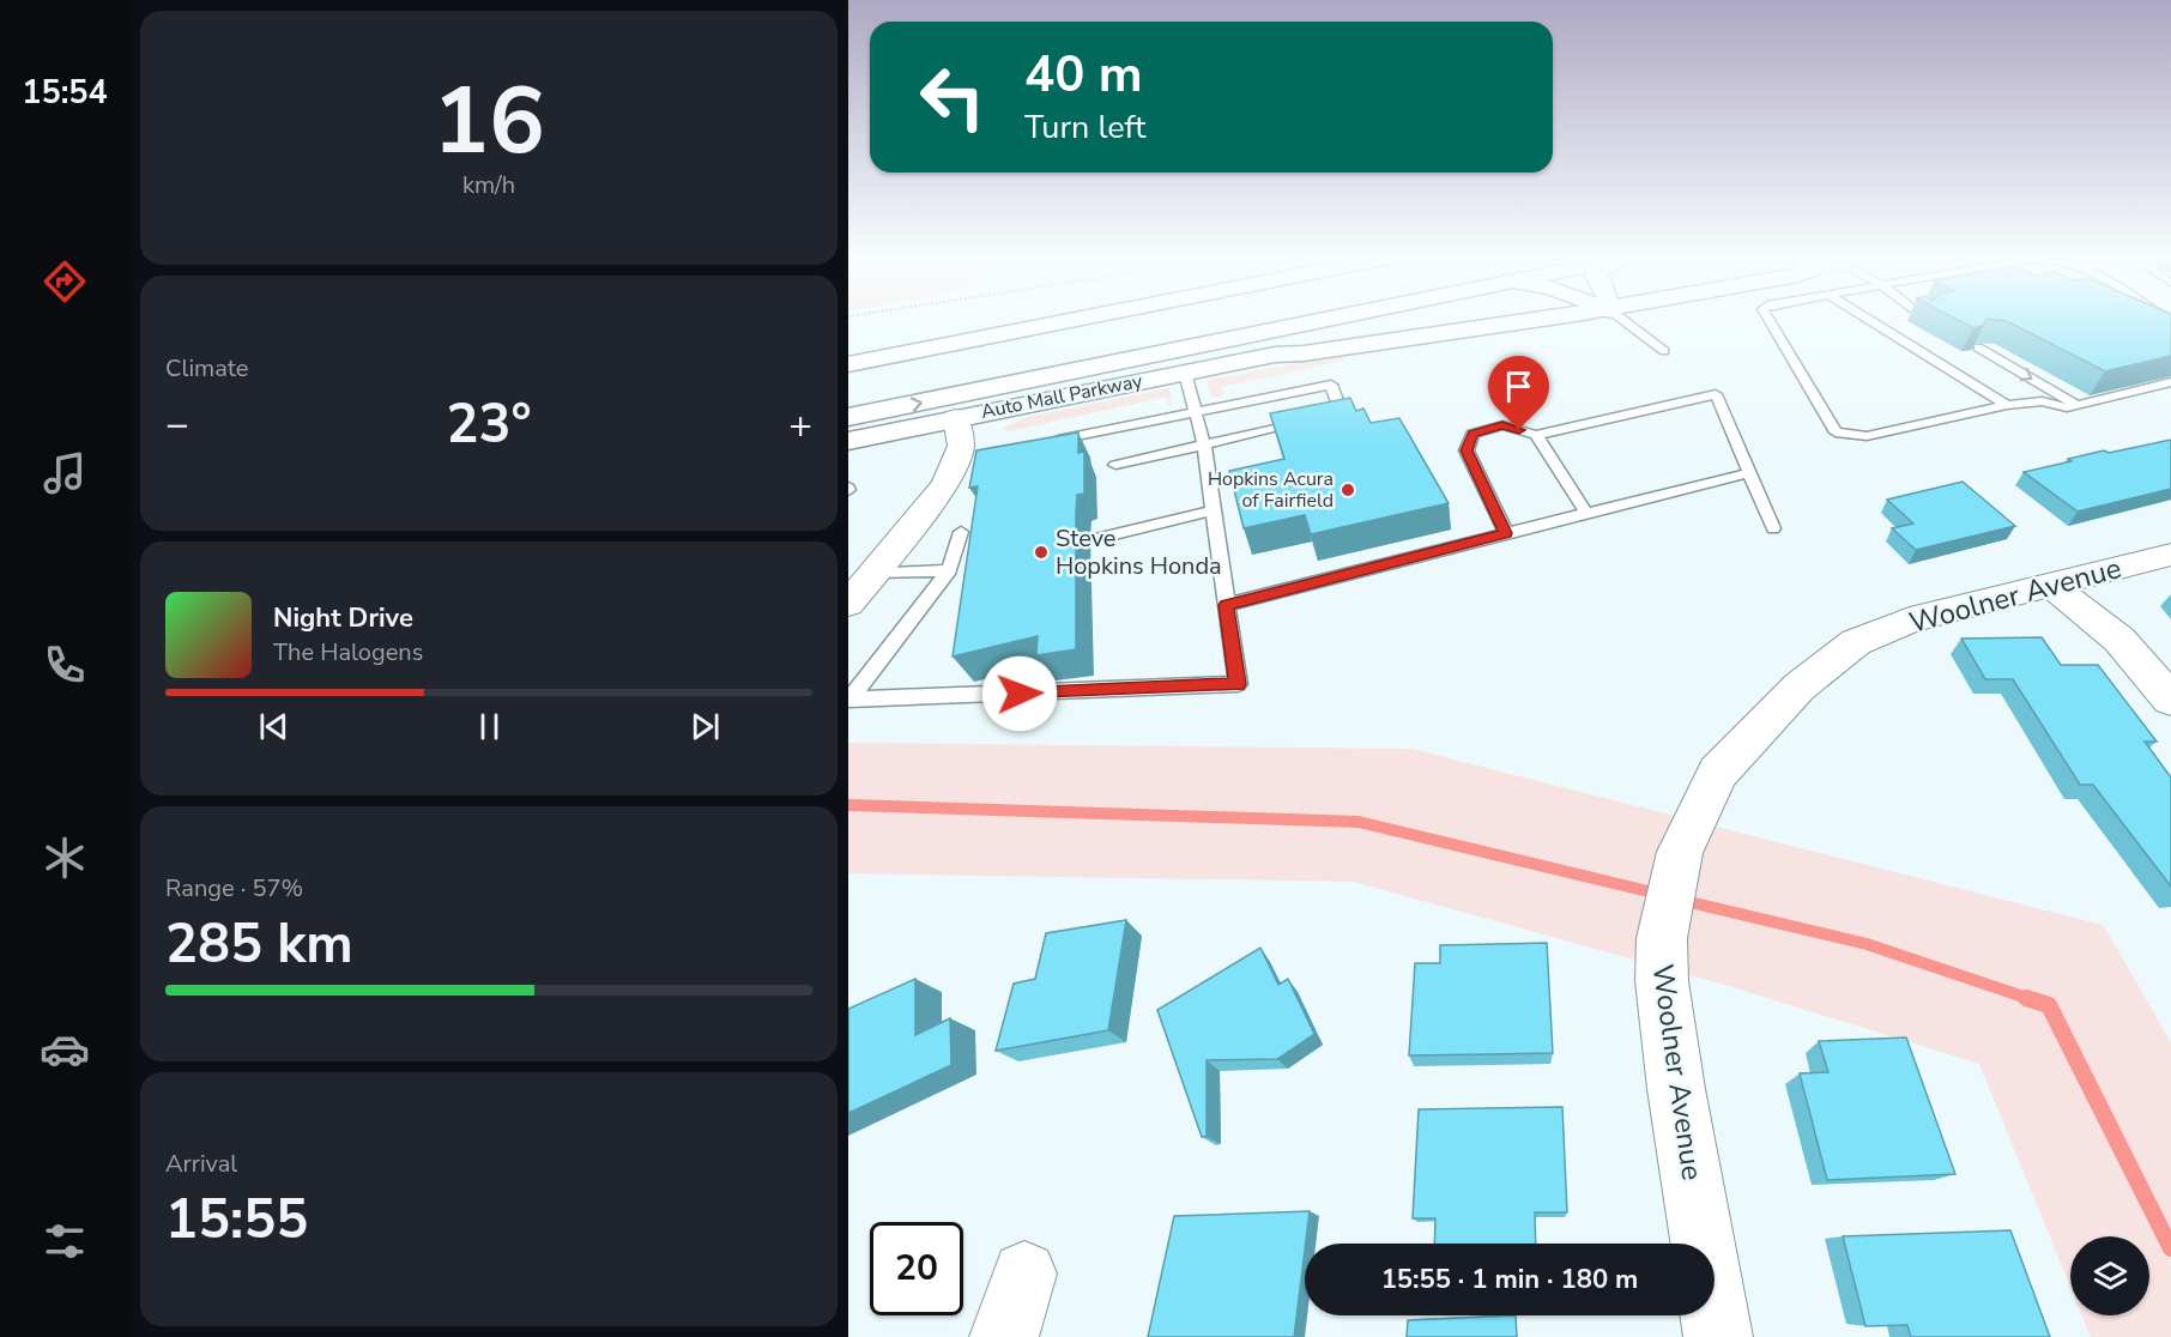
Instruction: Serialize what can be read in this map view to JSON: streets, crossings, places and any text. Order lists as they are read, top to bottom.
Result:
{
  "streets": {
    "main road": ["Auto Mall Parkway"],
    "street": ["Woolner Avenue"]
  },
  "places": ["Hopkins Acura of Fairfield", "Steve Hopkins Honda"],
  "page": {
    "tabs": "15:54",
    "tile": [
      ["16", "km/h"],
      "Climate",
      ["Range · 57%", "285 km"],
      ["Arrival", "15:55"]
    ],
    "turn": ["40 m", "Turn left"],
    "heat": ["−", "23°", "+"],
    "song": ["Night Drive", "The Halogens"],
    "limit": "20",
    "trip": "15:55 · 1 min · 180 m"
  }
}
